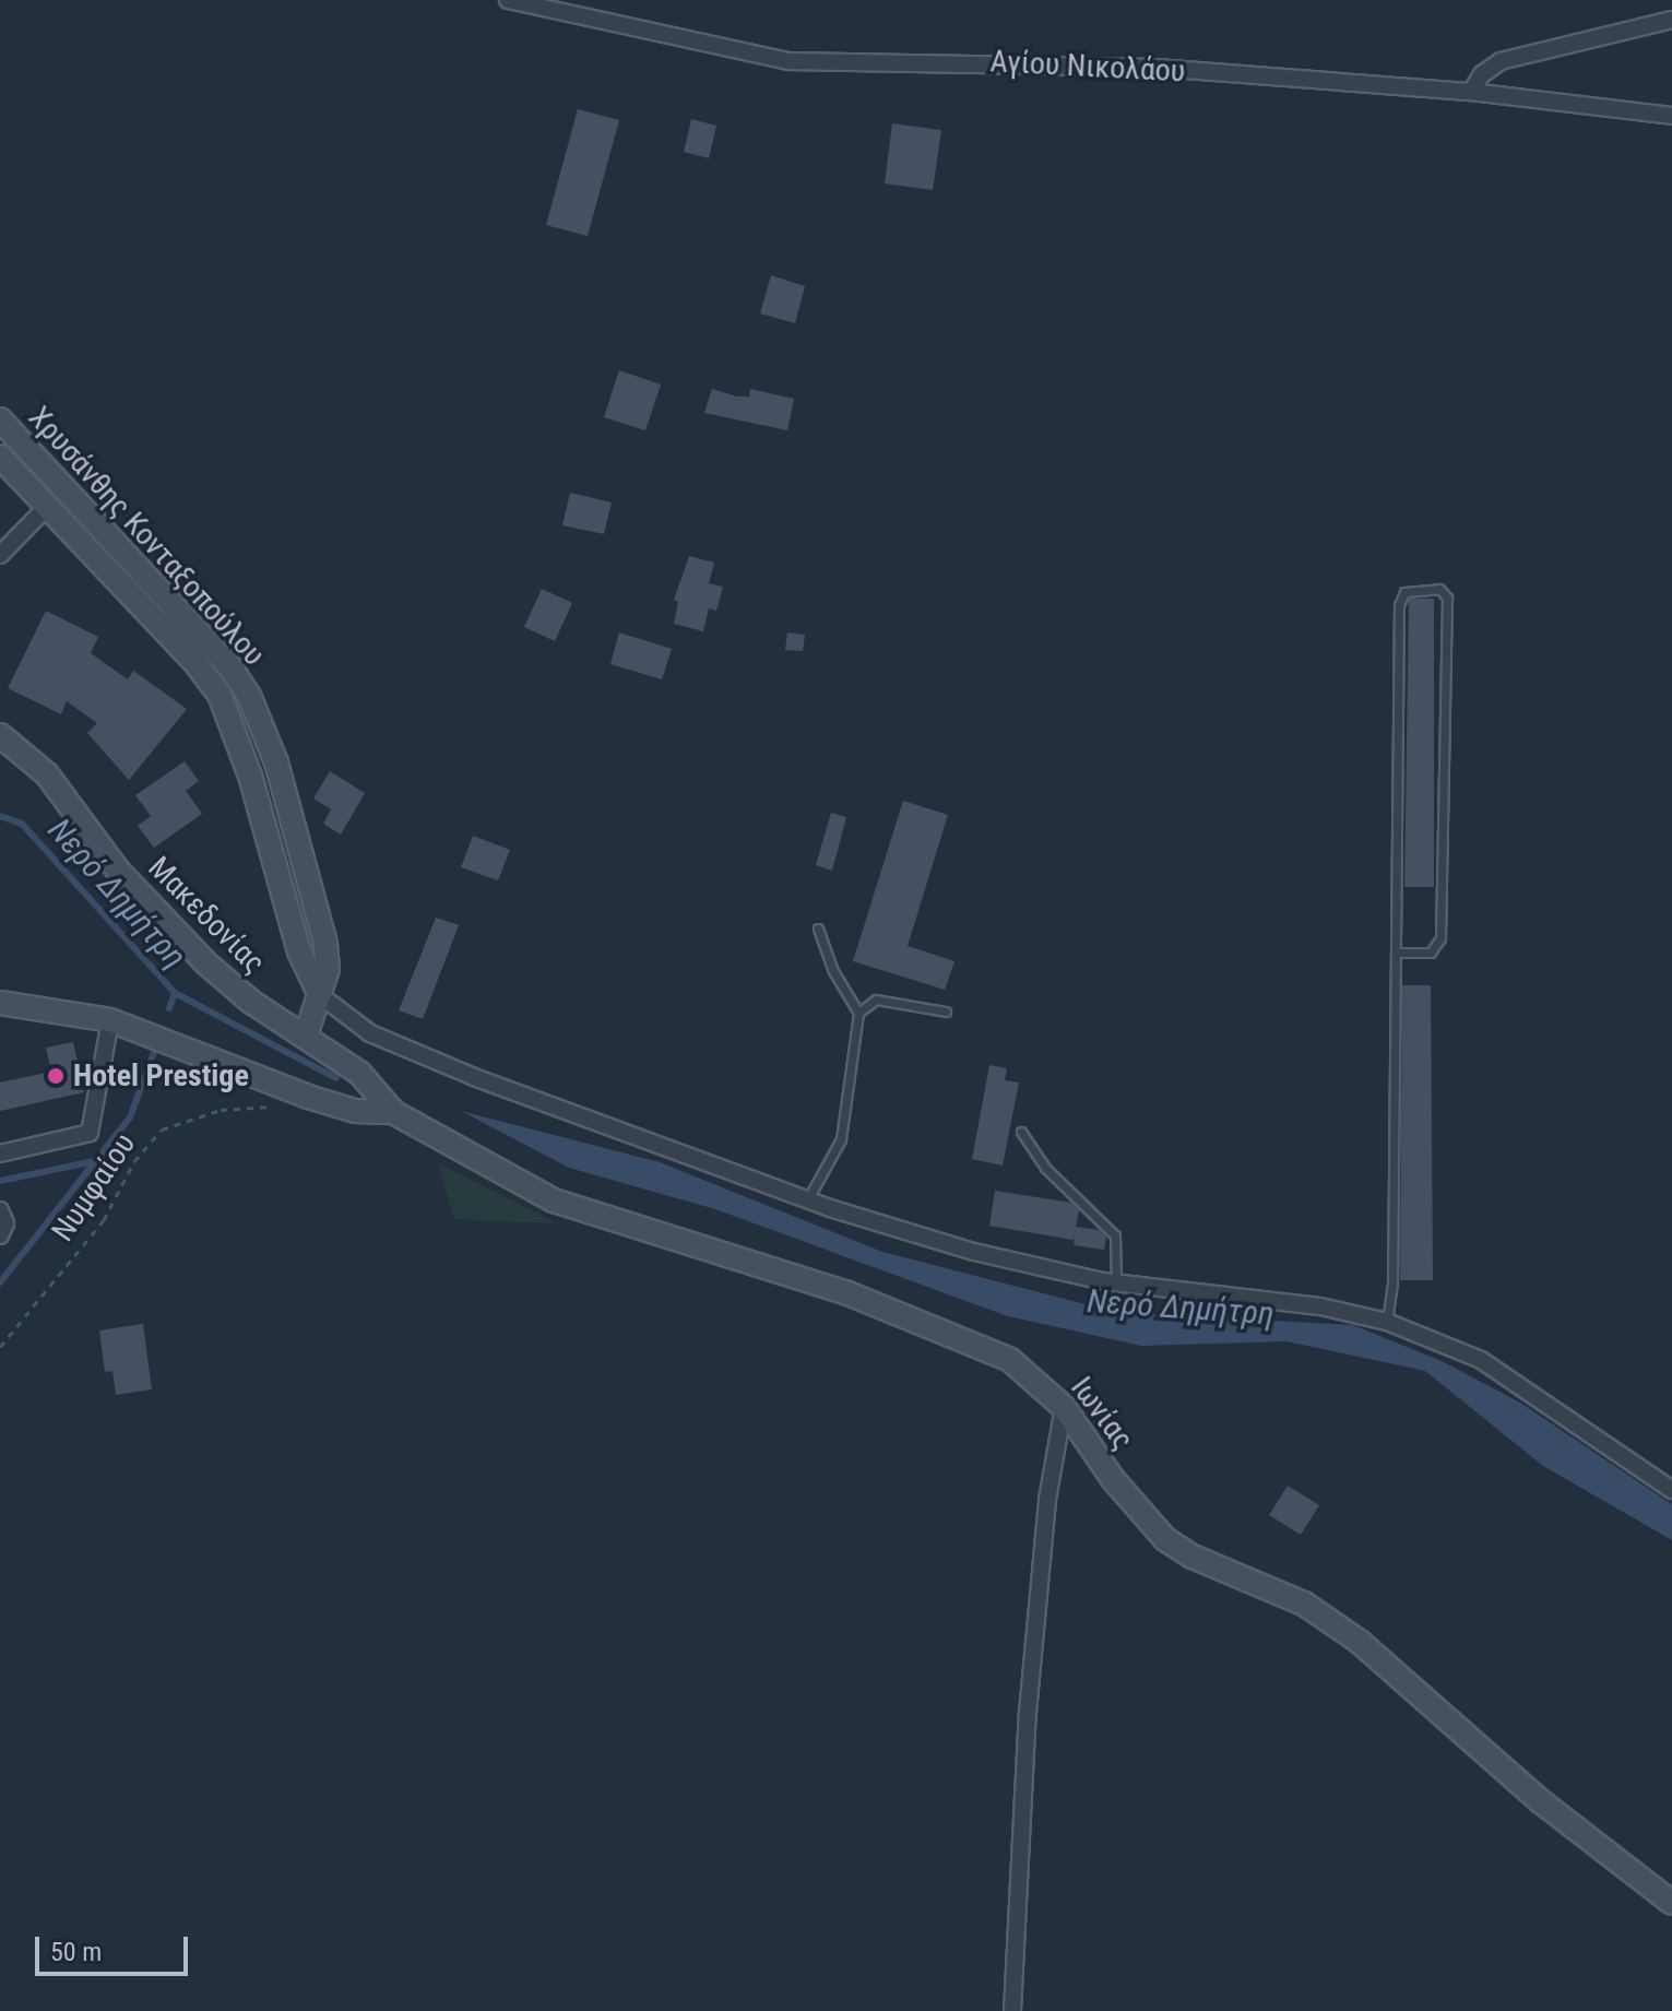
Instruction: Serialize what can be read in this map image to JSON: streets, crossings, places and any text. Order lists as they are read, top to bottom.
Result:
{
  "streets": {
    "street": [
      "Αγίου Νικολάου",
      "Χρυσάνθης Κονταξοπούλου",
      "Μακεδονίας",
      "Ιωνίας"
    ],
    "path": ["Νυμφαίου"]
  },
  "crossings": [
    ["Χρυσάνθης Κονταξοπούλου", "Μακεδονίας"],
    ["Μακεδονίας", "Ιωνίας"]
  ],
  "water": ["Νερό Δημήτρη"],
  "places": ["Hotel Prestige"],
  "scale_bar": "50 m"
}
